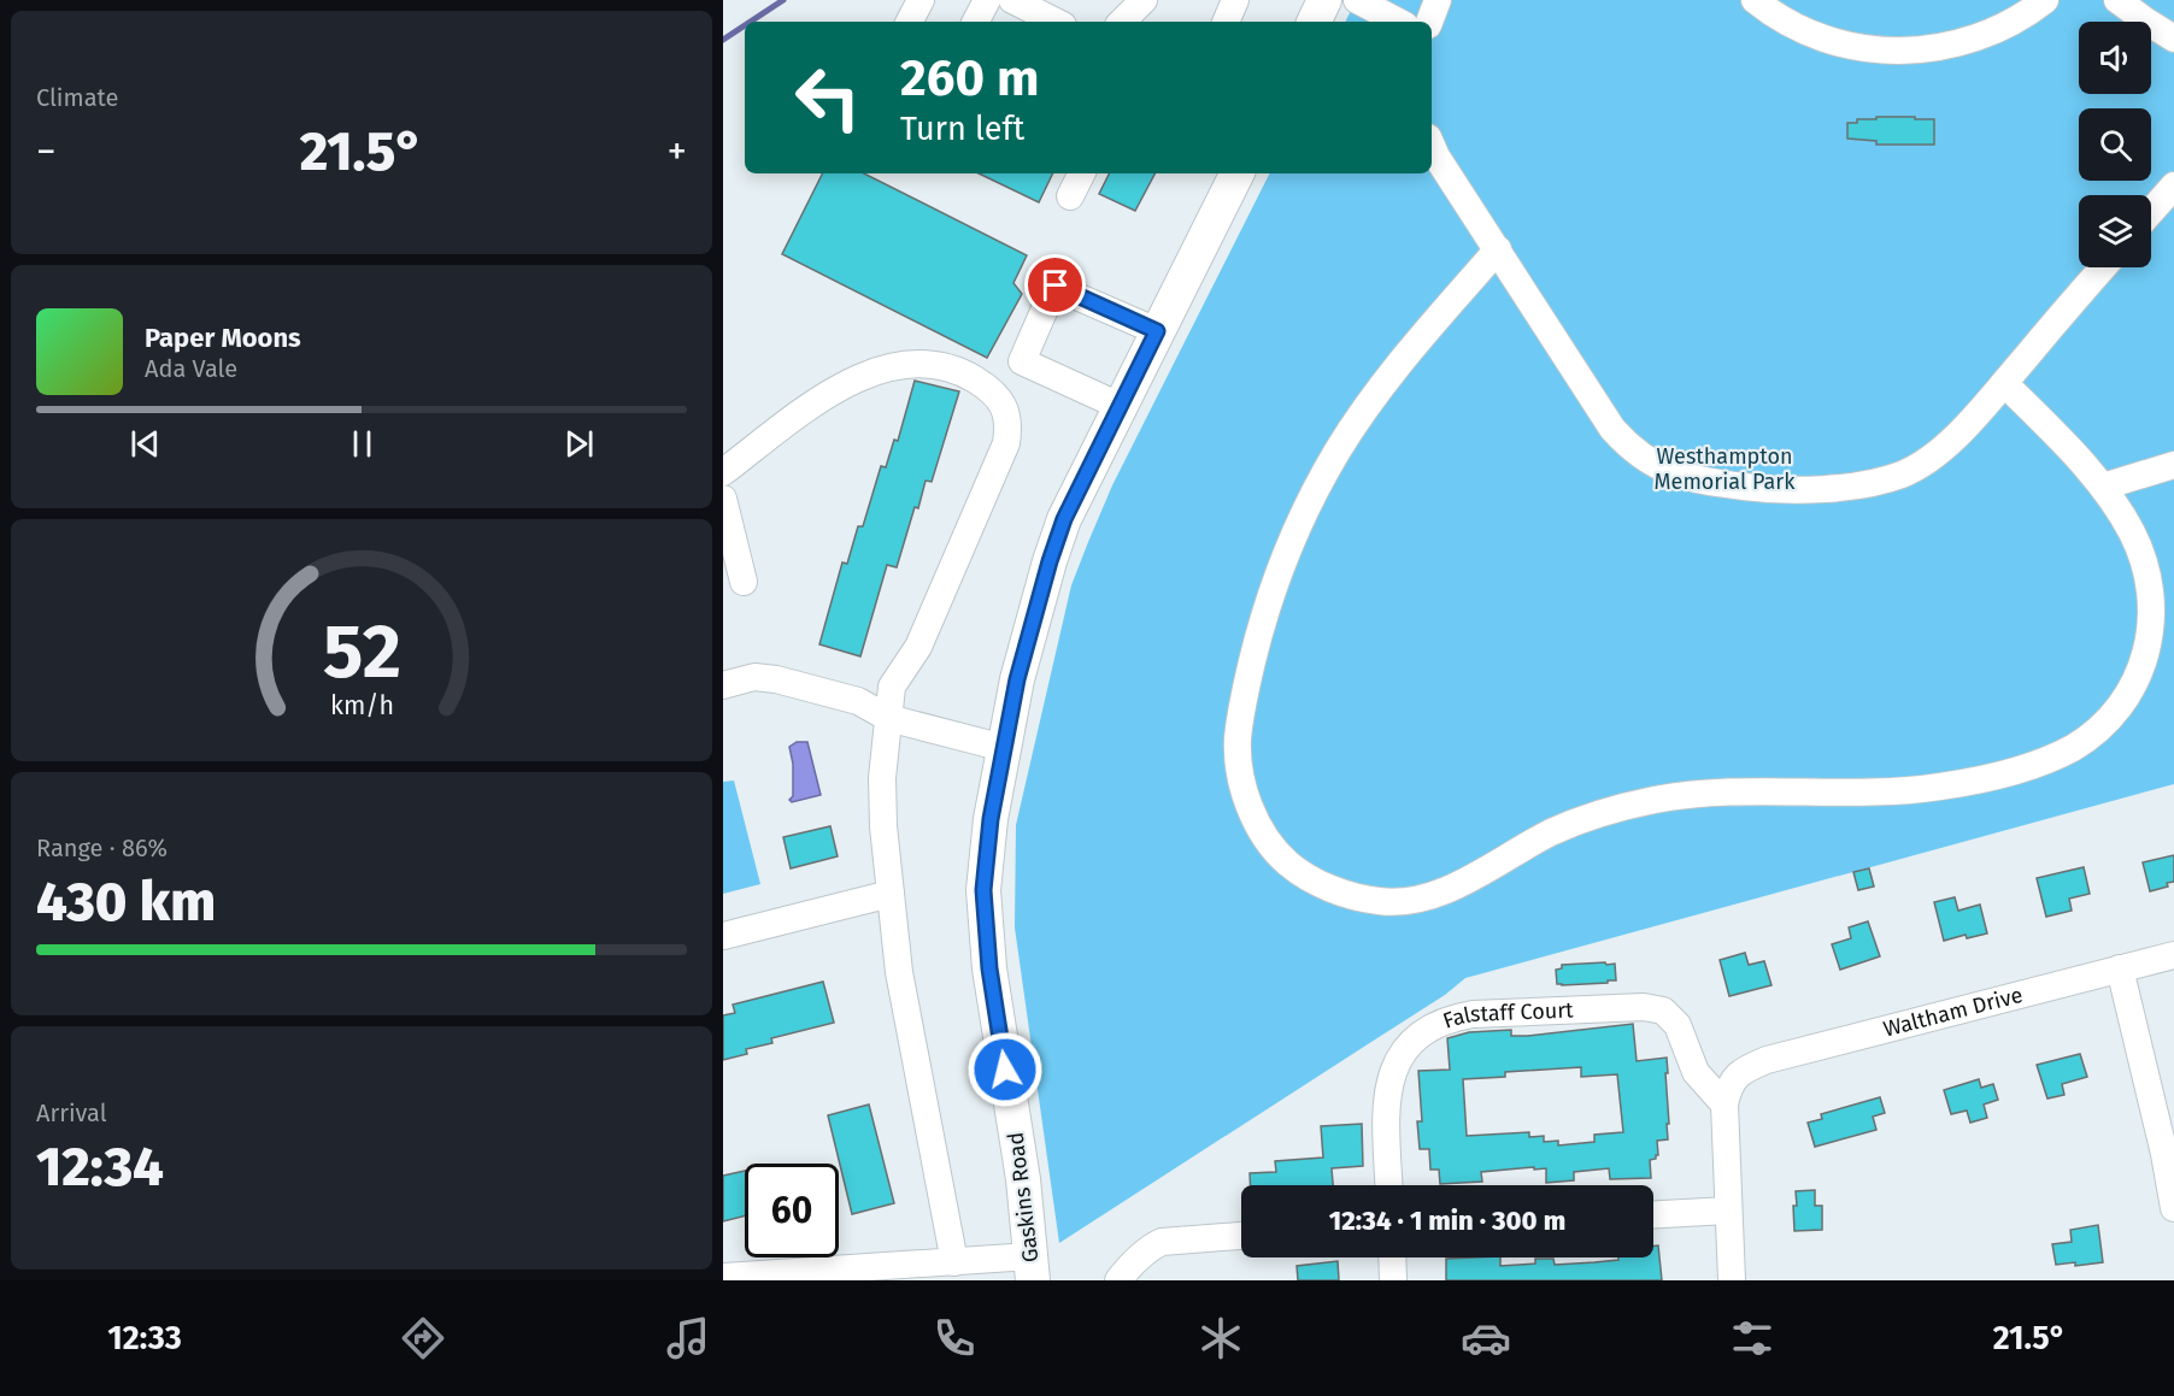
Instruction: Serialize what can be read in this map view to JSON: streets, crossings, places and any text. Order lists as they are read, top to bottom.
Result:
{
  "streets": {
    "main road": ["Gaskins Road"],
    "street": ["Waltham Drive", "Falstaff Court"]
  },
  "crossings": [
    ["Waltham Drive", "Falstaff Court"]
  ],
  "parks": ["Westhampton Memorial Park"],
  "page": {
    "tile": [
      "Climate",
      ["Range · 86%", "430 km"],
      ["Arrival", "12:34"]
    ],
    "turn": ["260 m", "Turn left"],
    "heat": ["−", "21.5°", "+"],
    "song": ["Paper Moons", "Ada Vale"],
    "limit": "60",
    "trip": "12:34 · 1 min · 300 m",
    "tabs": ["12:33", "21.5°"],
    "gauge": ["52", "km/h"]
  }
}
